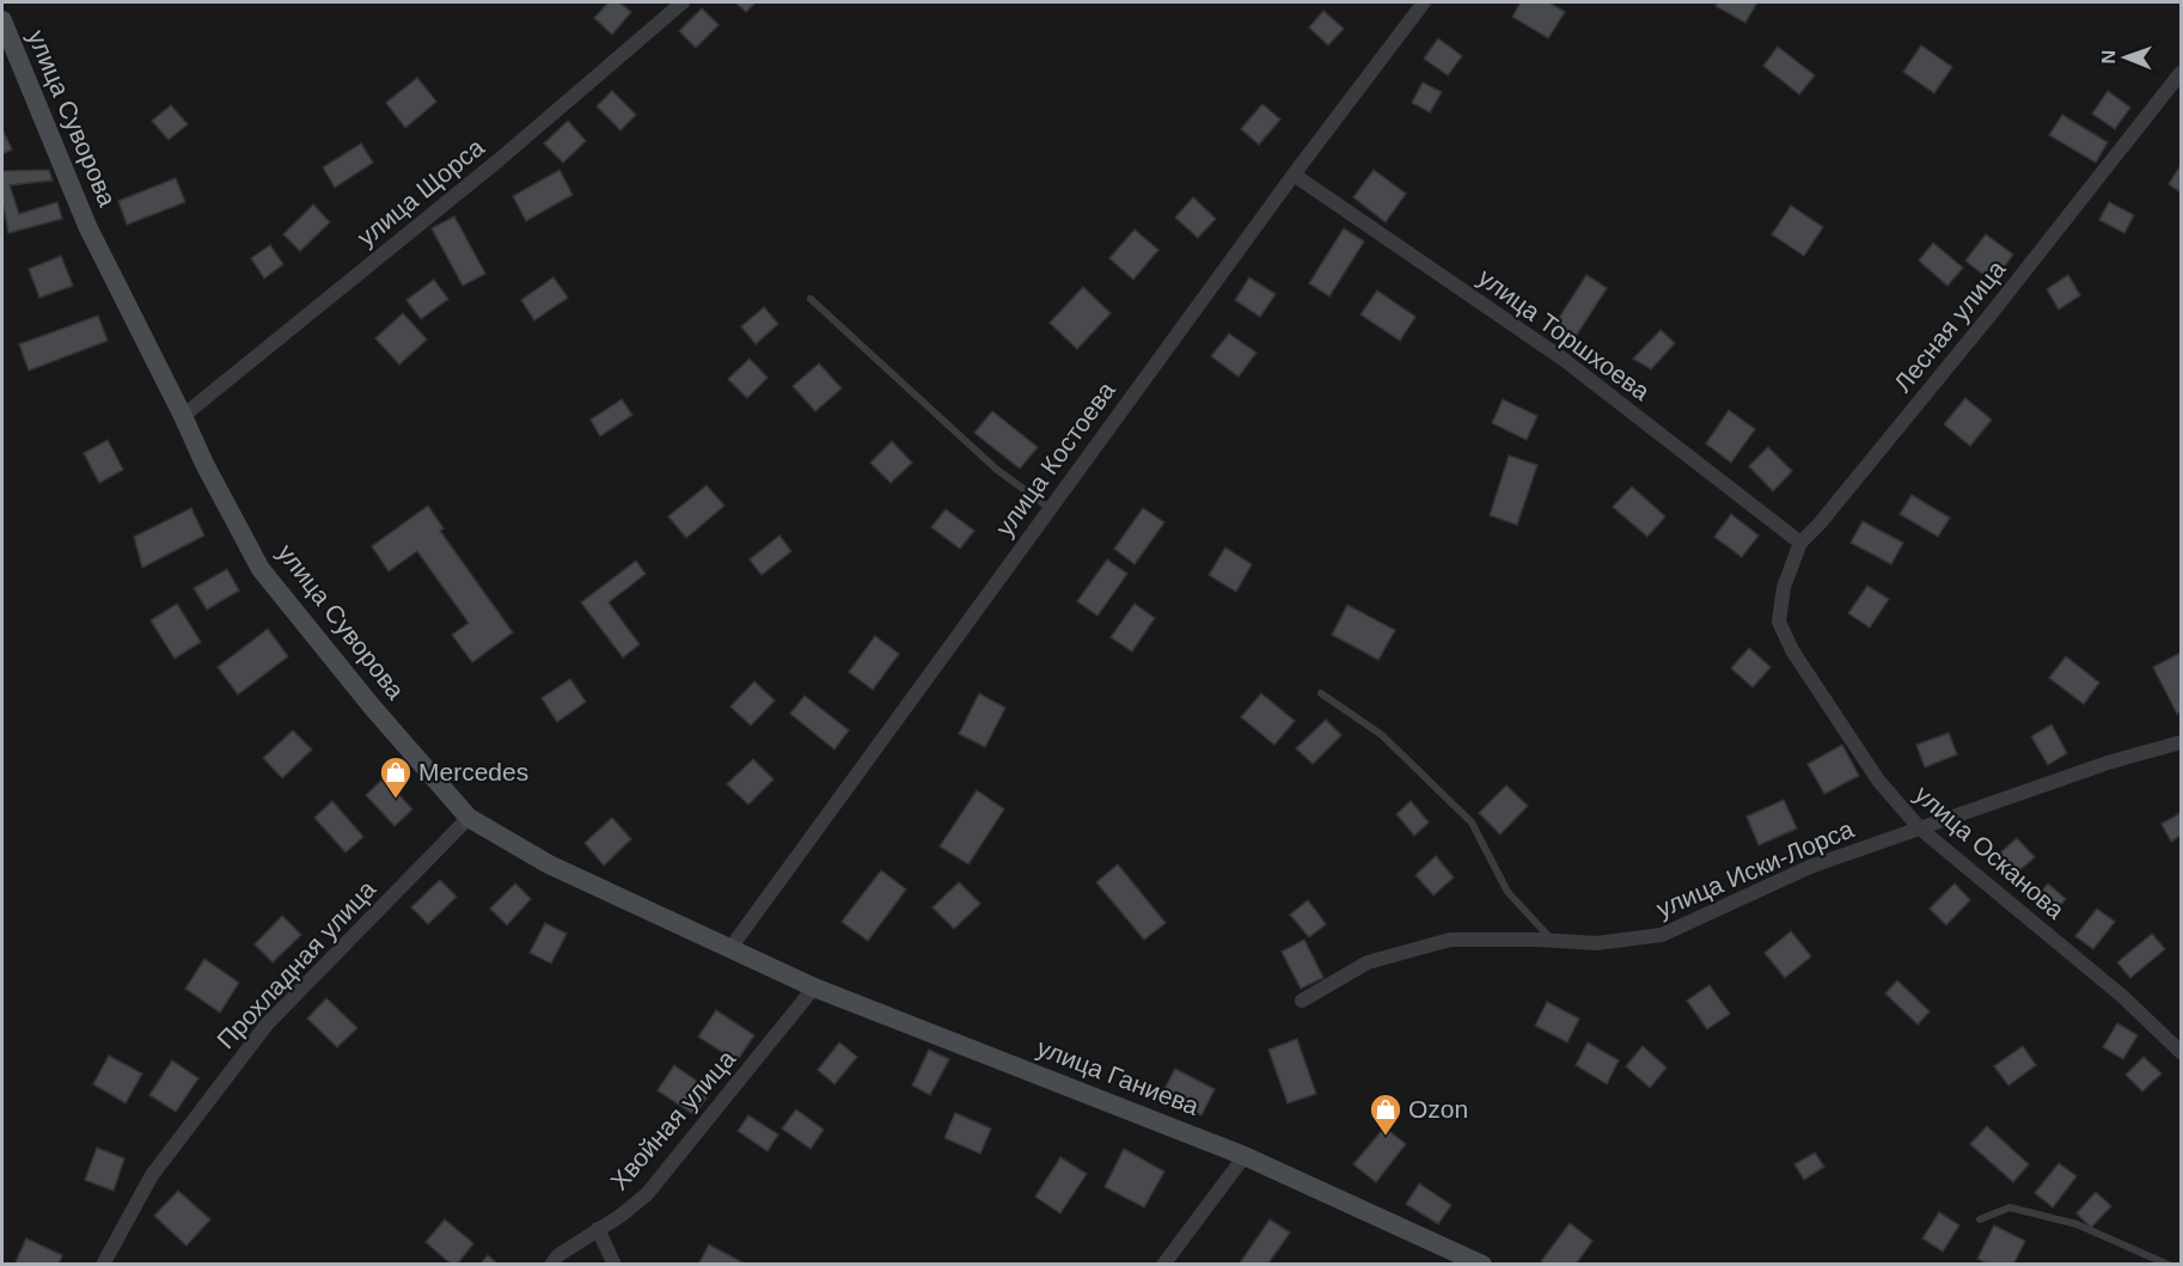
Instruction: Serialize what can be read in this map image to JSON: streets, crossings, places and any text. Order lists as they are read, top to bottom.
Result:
{
  "streets": {
    "main road": ["улица Суворова", "улица Ганиева"],
    "street": [
      "улица Щорса",
      "Лесная улица",
      "улица Торшхоева",
      "улица Костоева",
      "улица Осканова",
      "улица Иски-Лорса",
      "Прохладная улица",
      "Хвойная улица"
    ]
  },
  "crossings": [
    ["улица Суворова", "улица Щорса"],
    ["улица Суворова", "улица Костоева"],
    ["улица Суворова", "Прохладная улица"],
    ["улица Суворова", "улица Ганиева"],
    ["Лесная улица", "улица Торшхоева"],
    ["Лесная улица", "улица Осканова"],
    ["улица Торшхоева", "улица Костоева"],
    ["улица Костоева", "улица Ганиева"],
    ["улица Осканова", "улица Иски-Лорса"],
    ["улица Ганиева", "Хвойная улица"]
  ],
  "places": {
    "shop": ["Mercedes", "Ozon"]
  },
  "north": "left"
}
